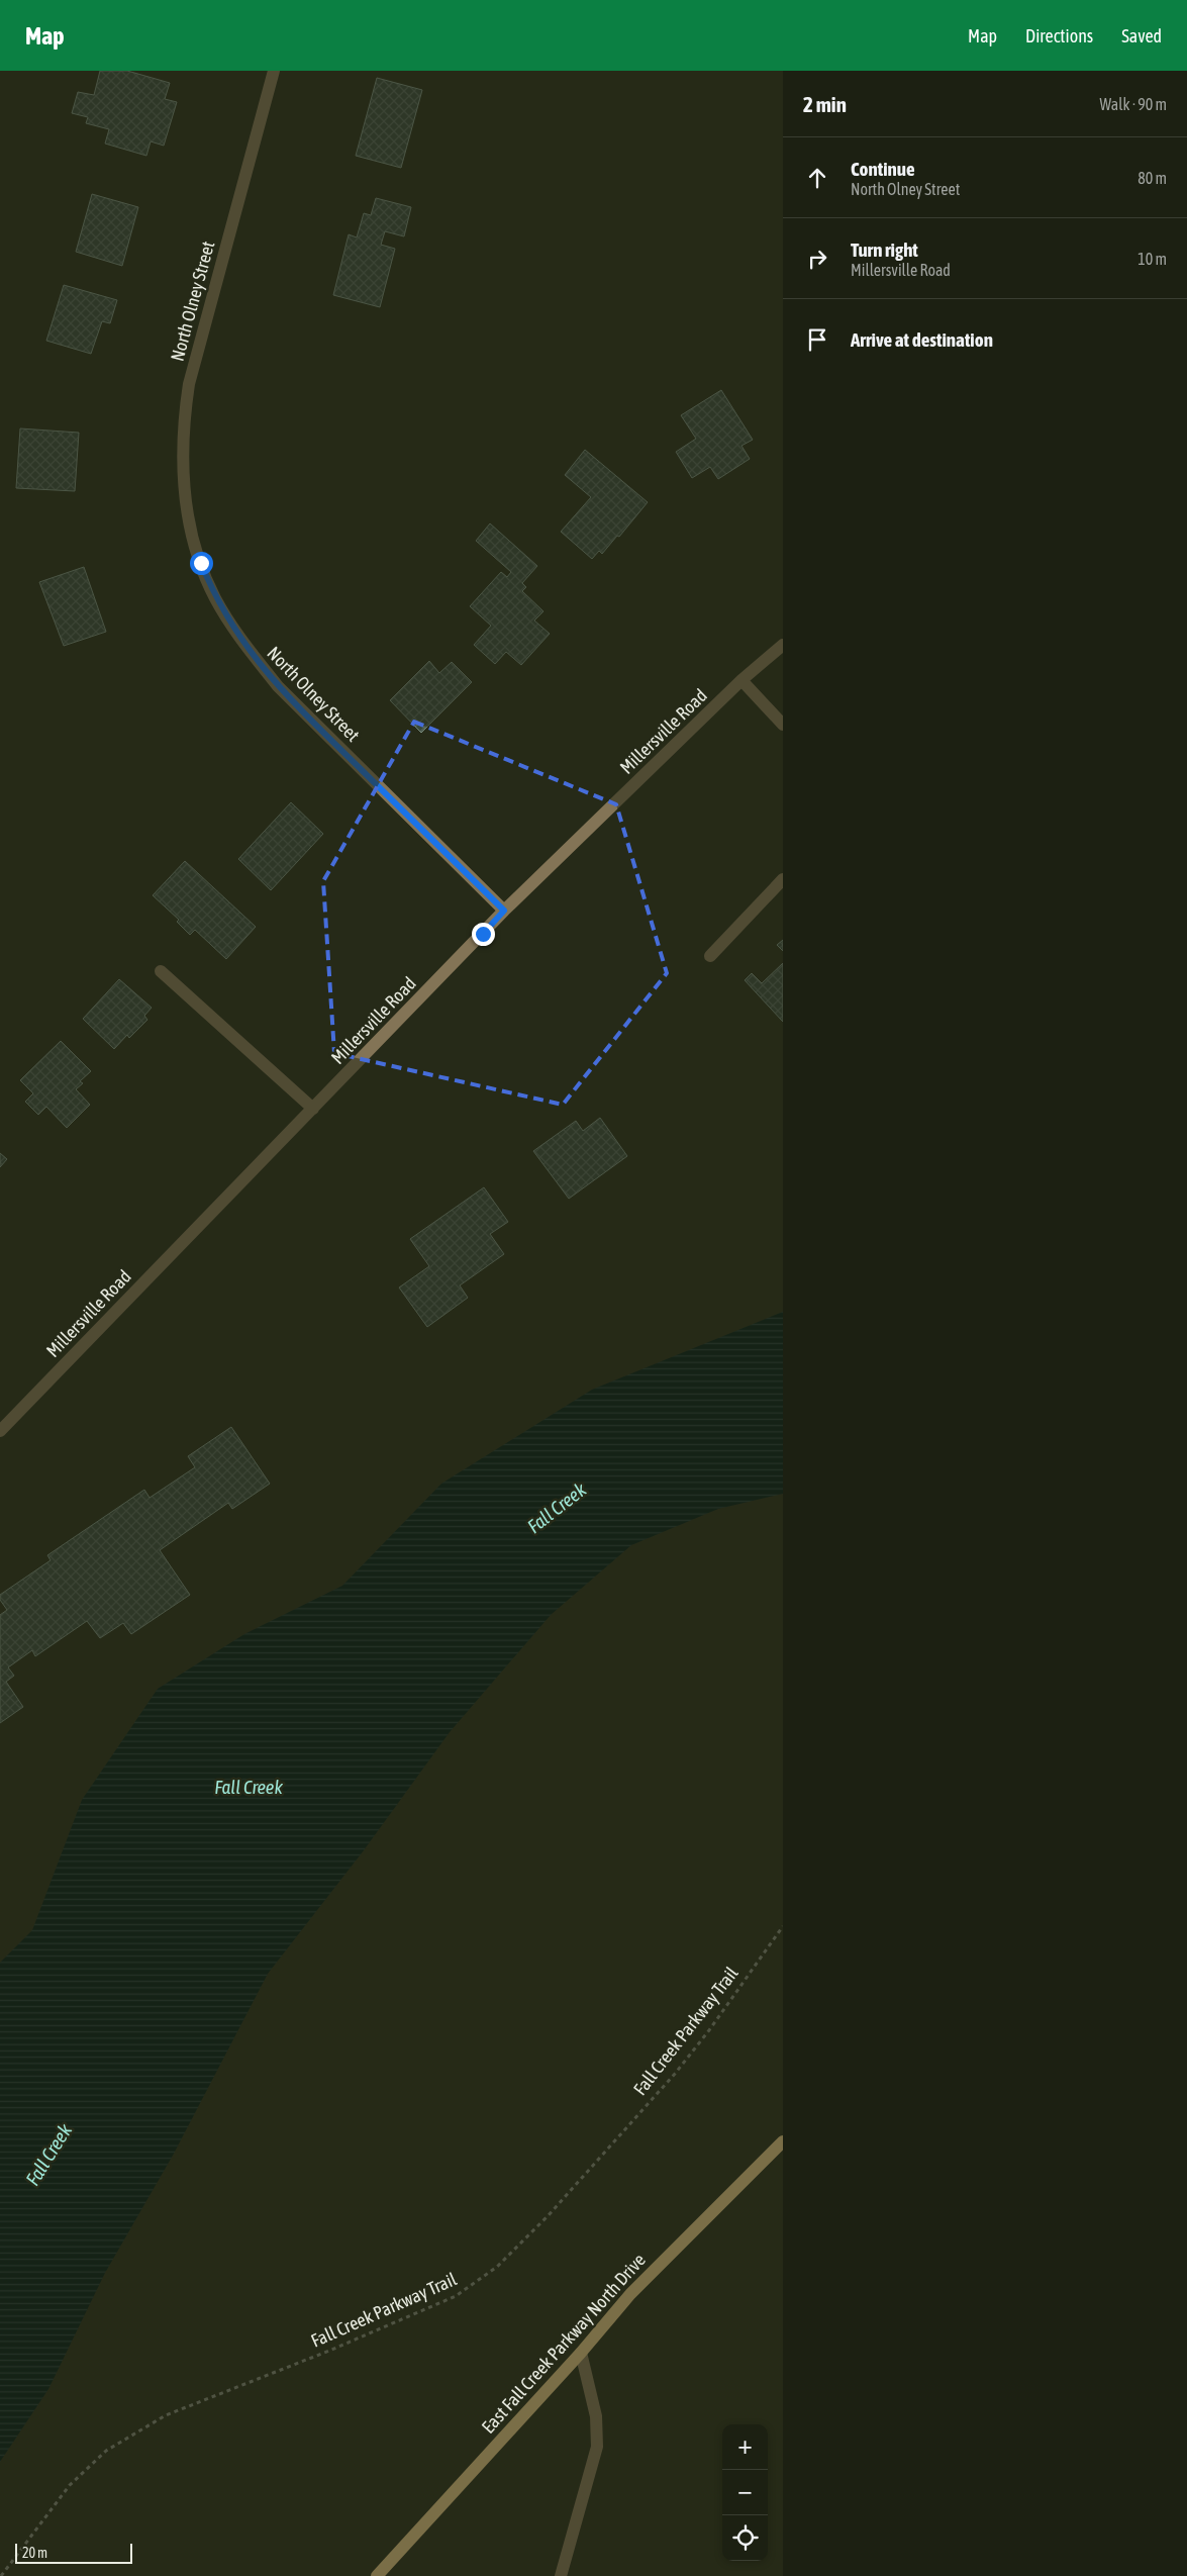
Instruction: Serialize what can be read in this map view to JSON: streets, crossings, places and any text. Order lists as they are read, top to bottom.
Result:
{
  "streets": {
    "main road": ["East Fall Creek Parkway North Drive"],
    "street": ["North Olney Street", "Millersville Road"],
    "path": ["Fall Creek Parkway Trail"]
  },
  "crossings": [
    ["North Olney Street", "Millersville Road"]
  ],
  "water": ["Fall Creek"],
  "scale_bar": "20 m",
  "page": {
    "header": "Map",
    "nav": ["Map", "Directions", "Saved"],
    "heading": ["2 min", "Walk · 90 m"],
    "list": [
      ["Continue", "North Olney Street", "80 m"],
      ["Turn right", "Millersville Road", "10 m"],
      "Arrive at destination"
    ],
    "map_buttons": ["+", "−"],
    "scale": "20 m"
  }
}
